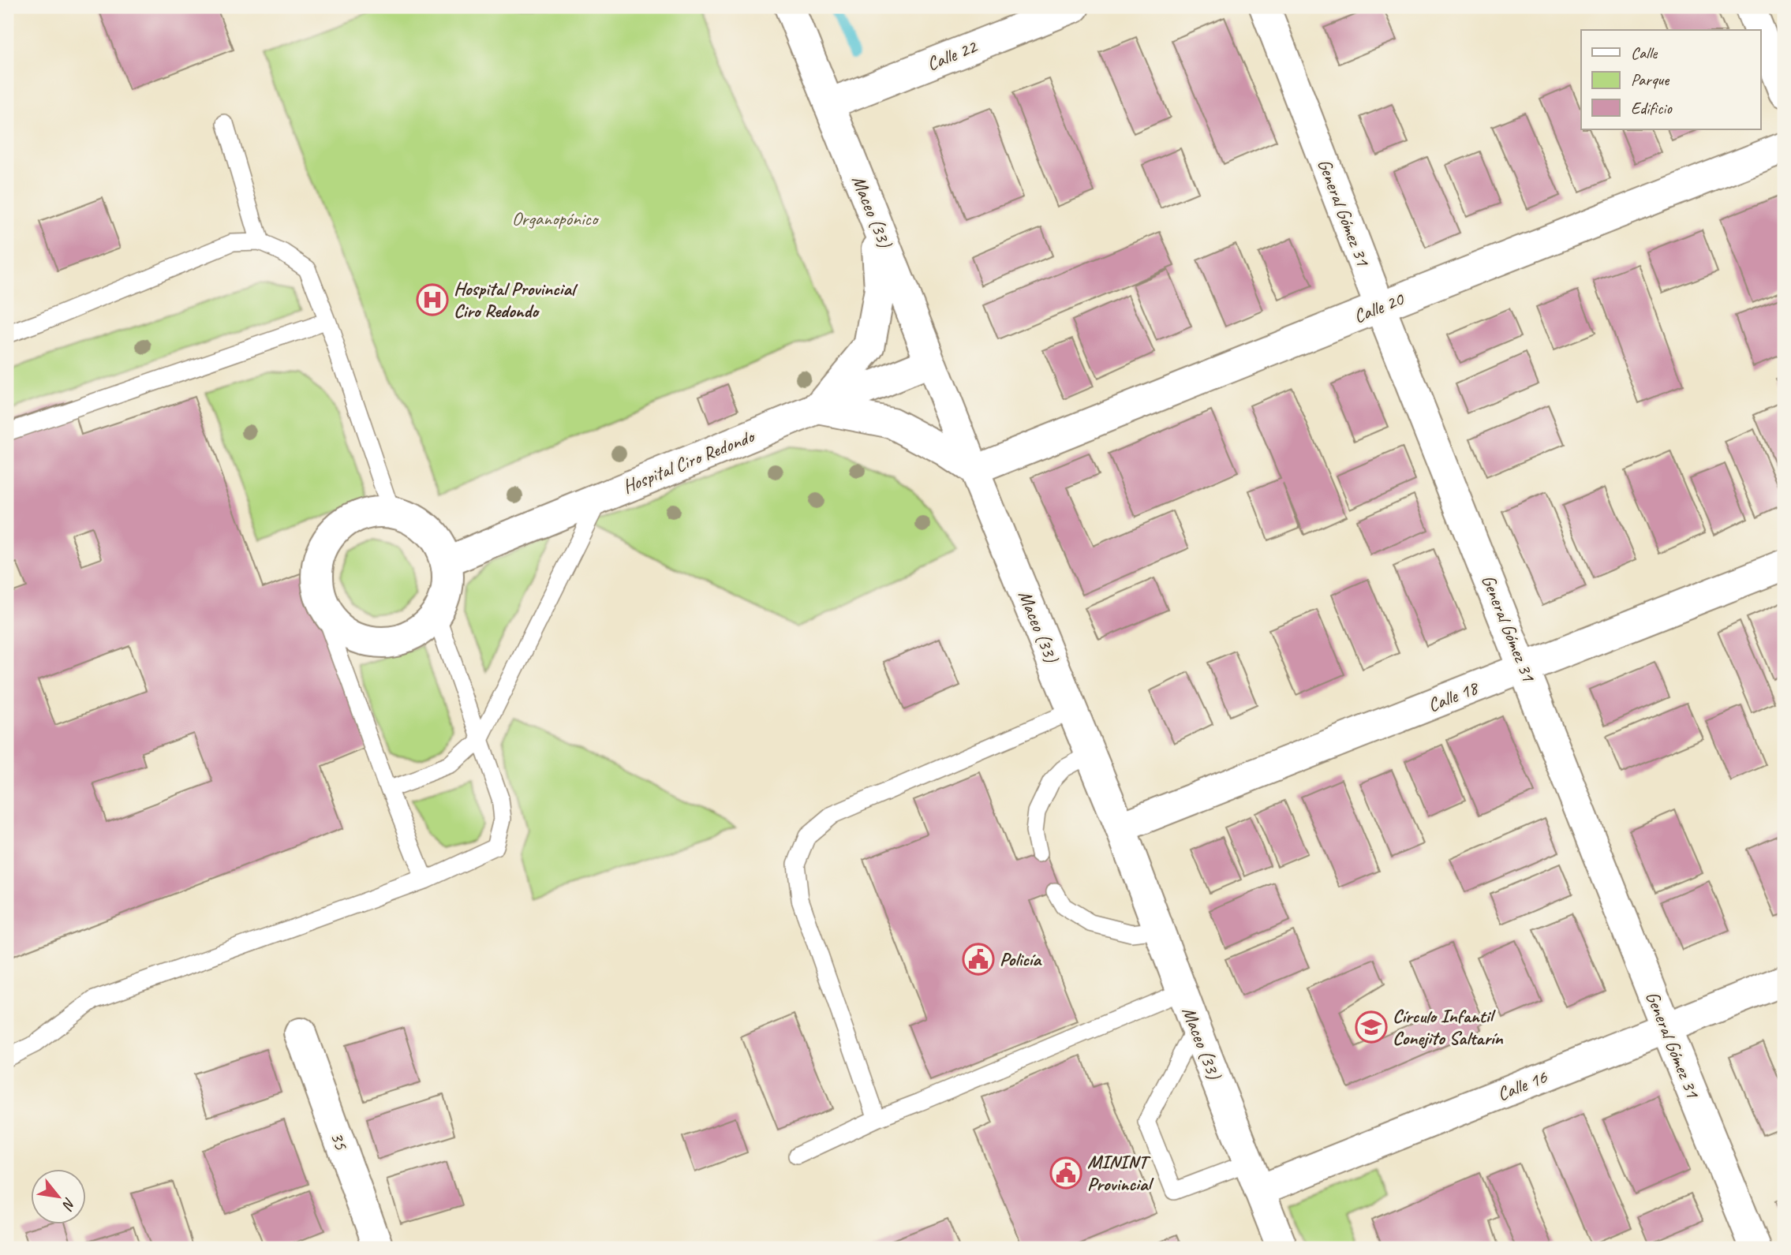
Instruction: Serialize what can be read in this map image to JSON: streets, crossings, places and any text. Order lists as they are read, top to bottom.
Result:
{
  "streets": {
    "street": [
      "Calle 22",
      "Maceo (33)",
      "General Gómez 31",
      "Calle 20",
      "Hospital Ciro Redondo",
      "Calle 18",
      "Calle 16",
      "35"
    ]
  },
  "crossings": [
    ["Calle 22", "Maceo (33)"],
    ["Maceo (33)", "Calle 20"],
    ["Maceo (33)", "Hospital Ciro Redondo"],
    ["Maceo (33)", "Calle 18"],
    ["Maceo (33)", "Calle 16"],
    ["General Gómez 31", "Calle 20"],
    ["General Gómez 31", "Calle 18"],
    ["General Gómez 31", "Calle 16"]
  ],
  "parks": ["Organopónico"],
  "places": {
    "hospital": ["Hospital Provincial Ciro Redondo"],
    "public building": ["Policía", "MININT Provincial"],
    "school or university": ["Círculo Infantil Conejito Saltarín"]
  },
  "legend": ["Calle", "Parque", "Edificio"],
  "north": "bottom right"
}
